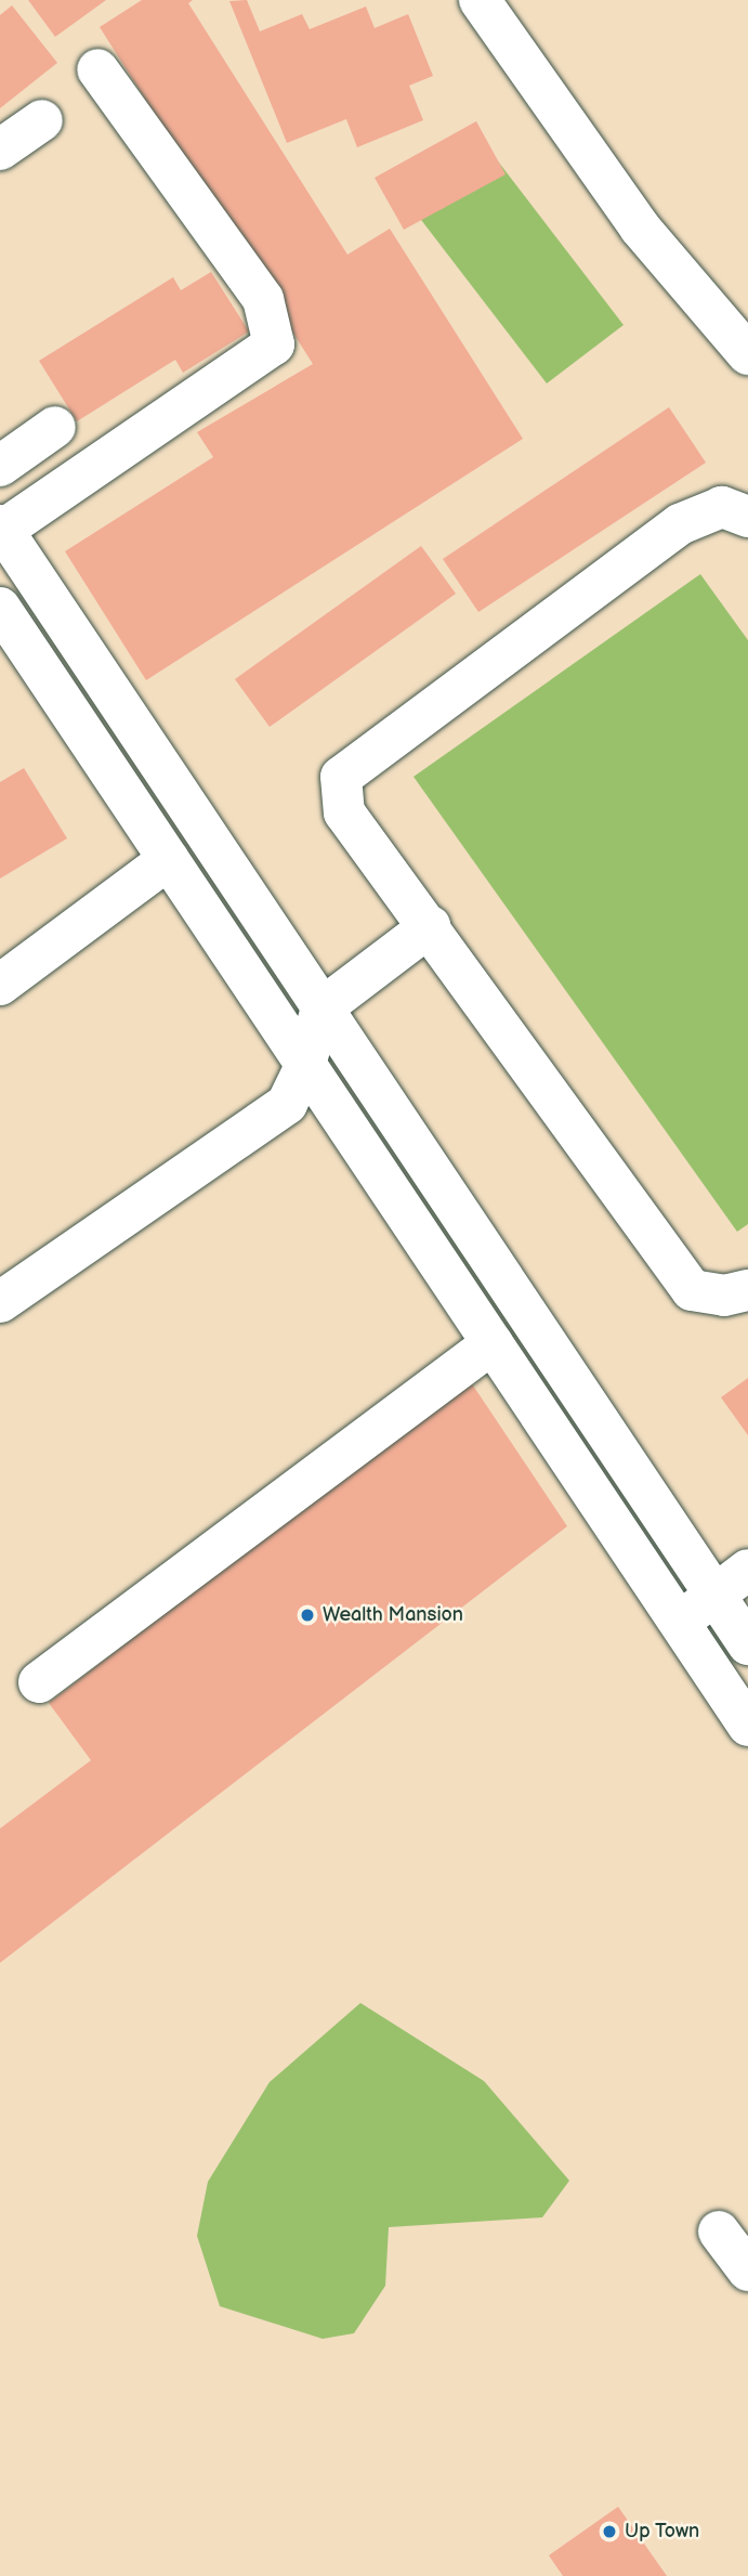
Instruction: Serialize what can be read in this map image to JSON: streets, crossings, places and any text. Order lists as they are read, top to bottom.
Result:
{
  "places": ["Wealth Mansion", "Up Town"]
}
